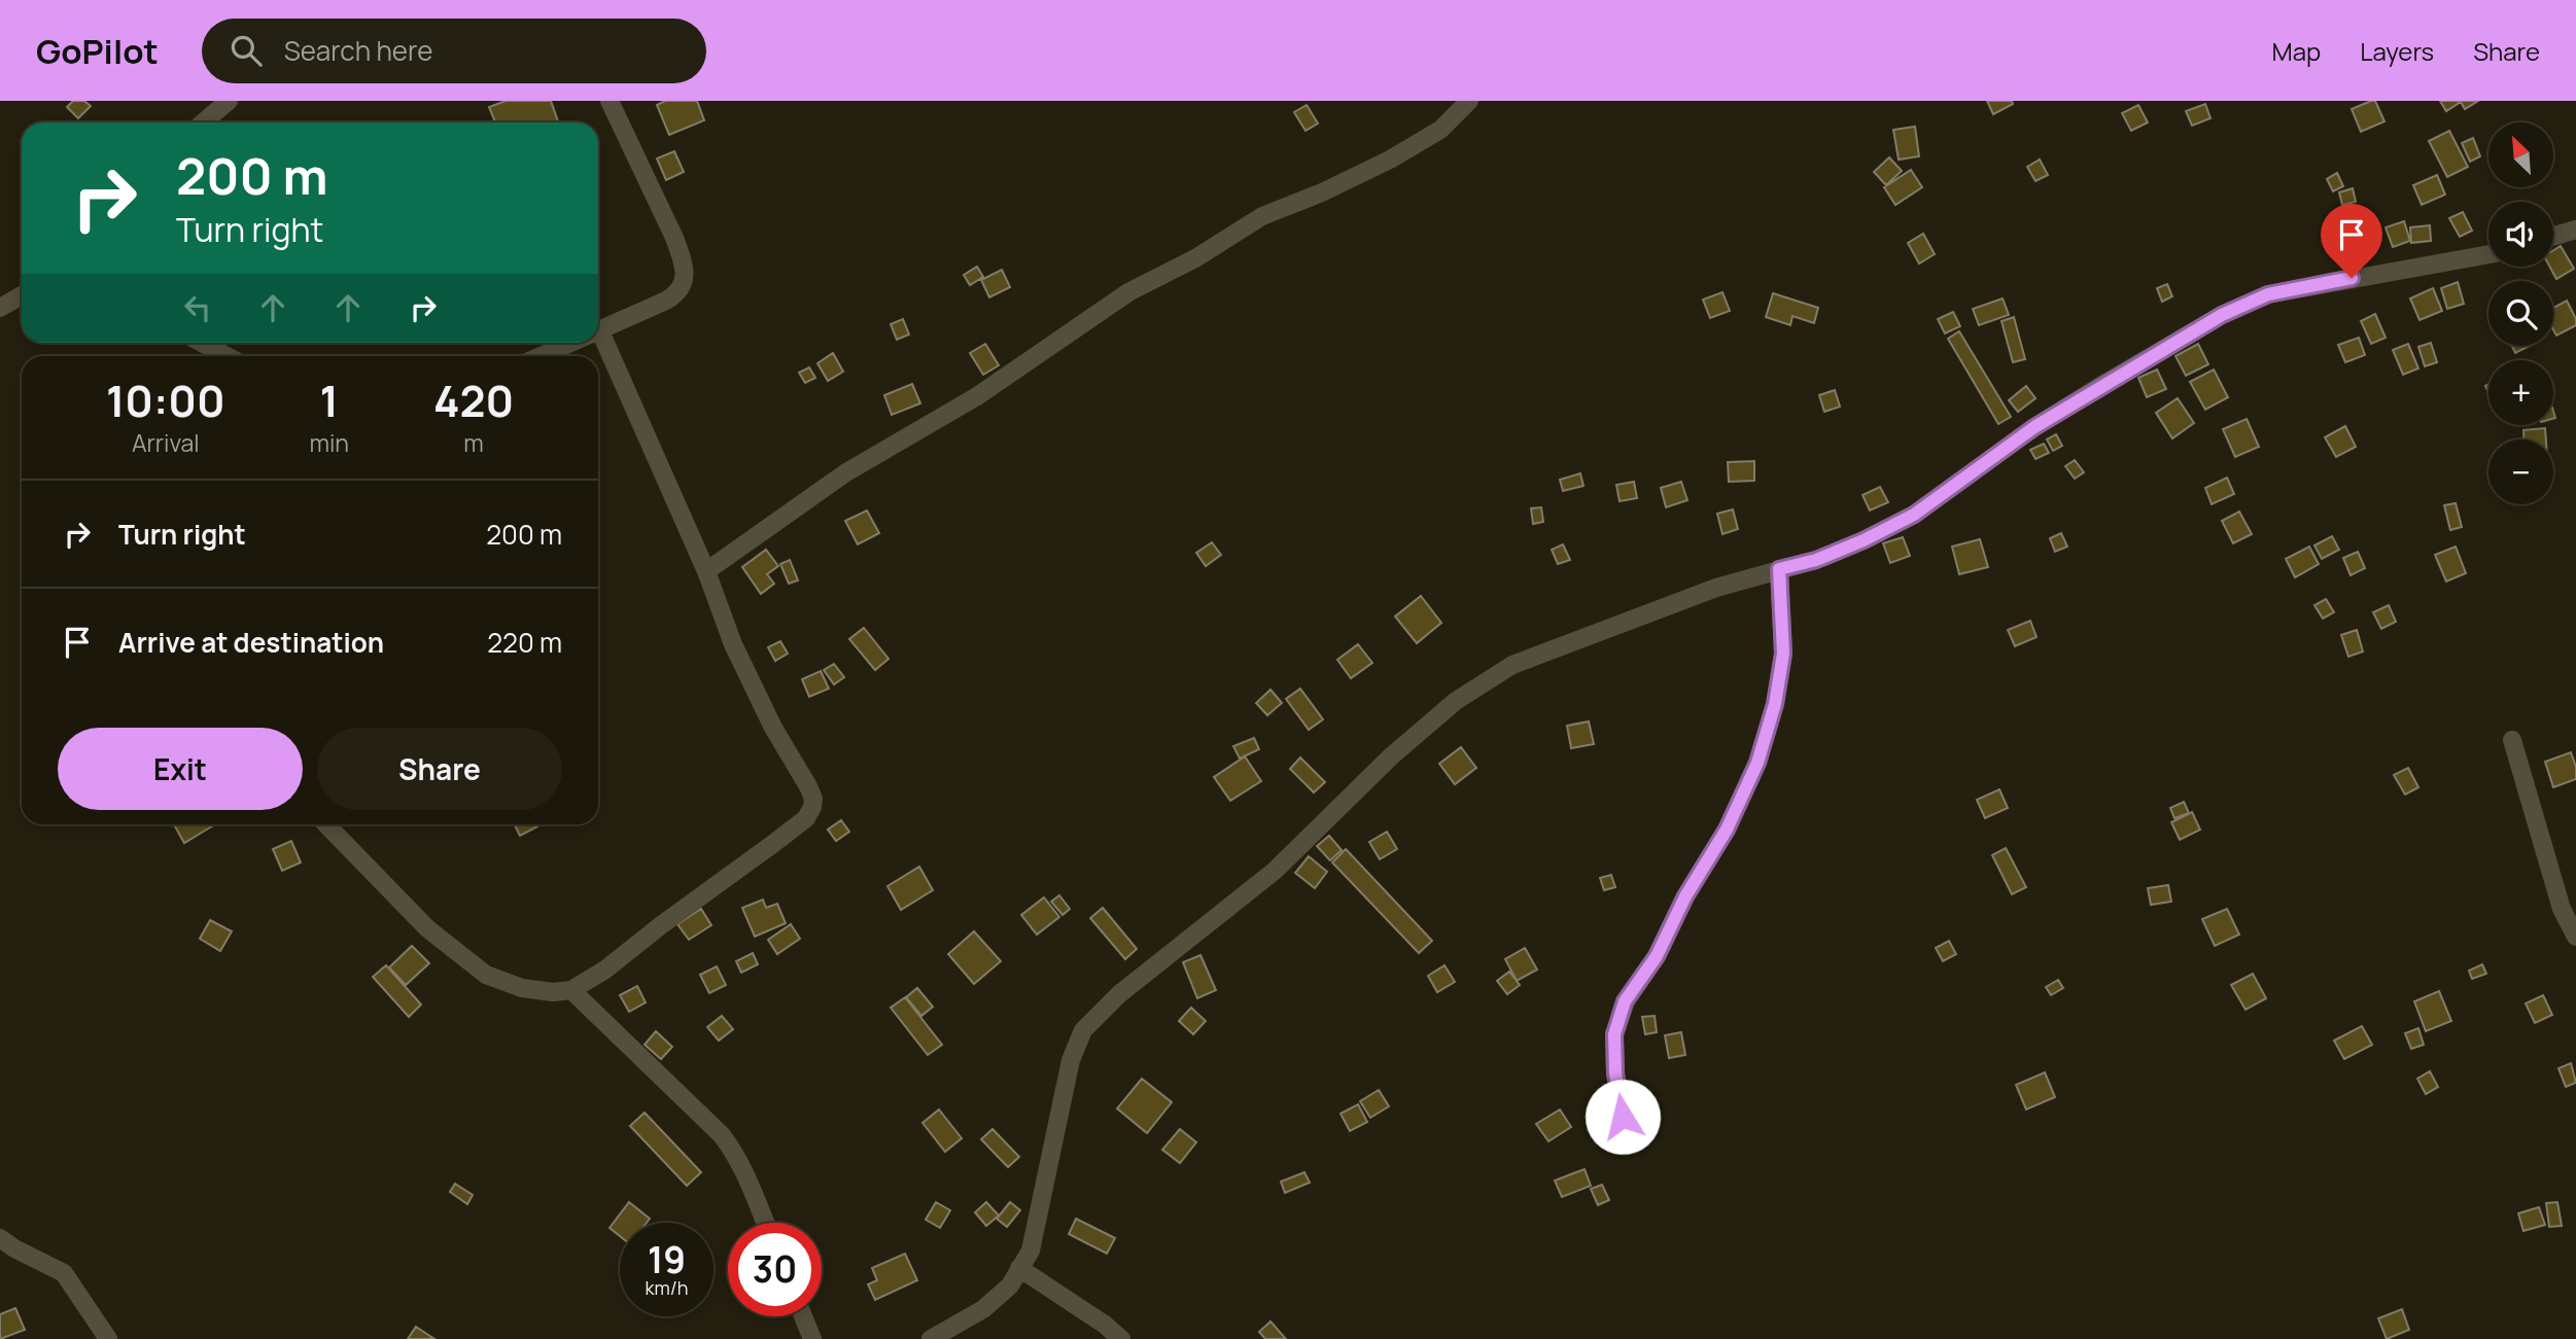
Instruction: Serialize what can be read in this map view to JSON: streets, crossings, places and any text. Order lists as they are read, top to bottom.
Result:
{
  "north": "top left",
  "page": {
    "header": "GoPilot",
    "search": "Search here",
    "nav": ["Map", "Layers", "Share"],
    "map_buttons": ["+", "−"],
    "turn": ["200 m", "Turn right"],
    "eta": [
      "10:00",
      "Arrival",
      "1",
      "min",
      "420",
      "m"
    ],
    "list": [
      {
        "name": "Turn right",
        "value": "200 m"
      },
      {
        "name": "Arrive at destination",
        "value": "220 m"
      }
    ],
    "buttons": ["Exit", "Share"],
    "speed": "19 km/h",
    "limit": "30"
  }
}
